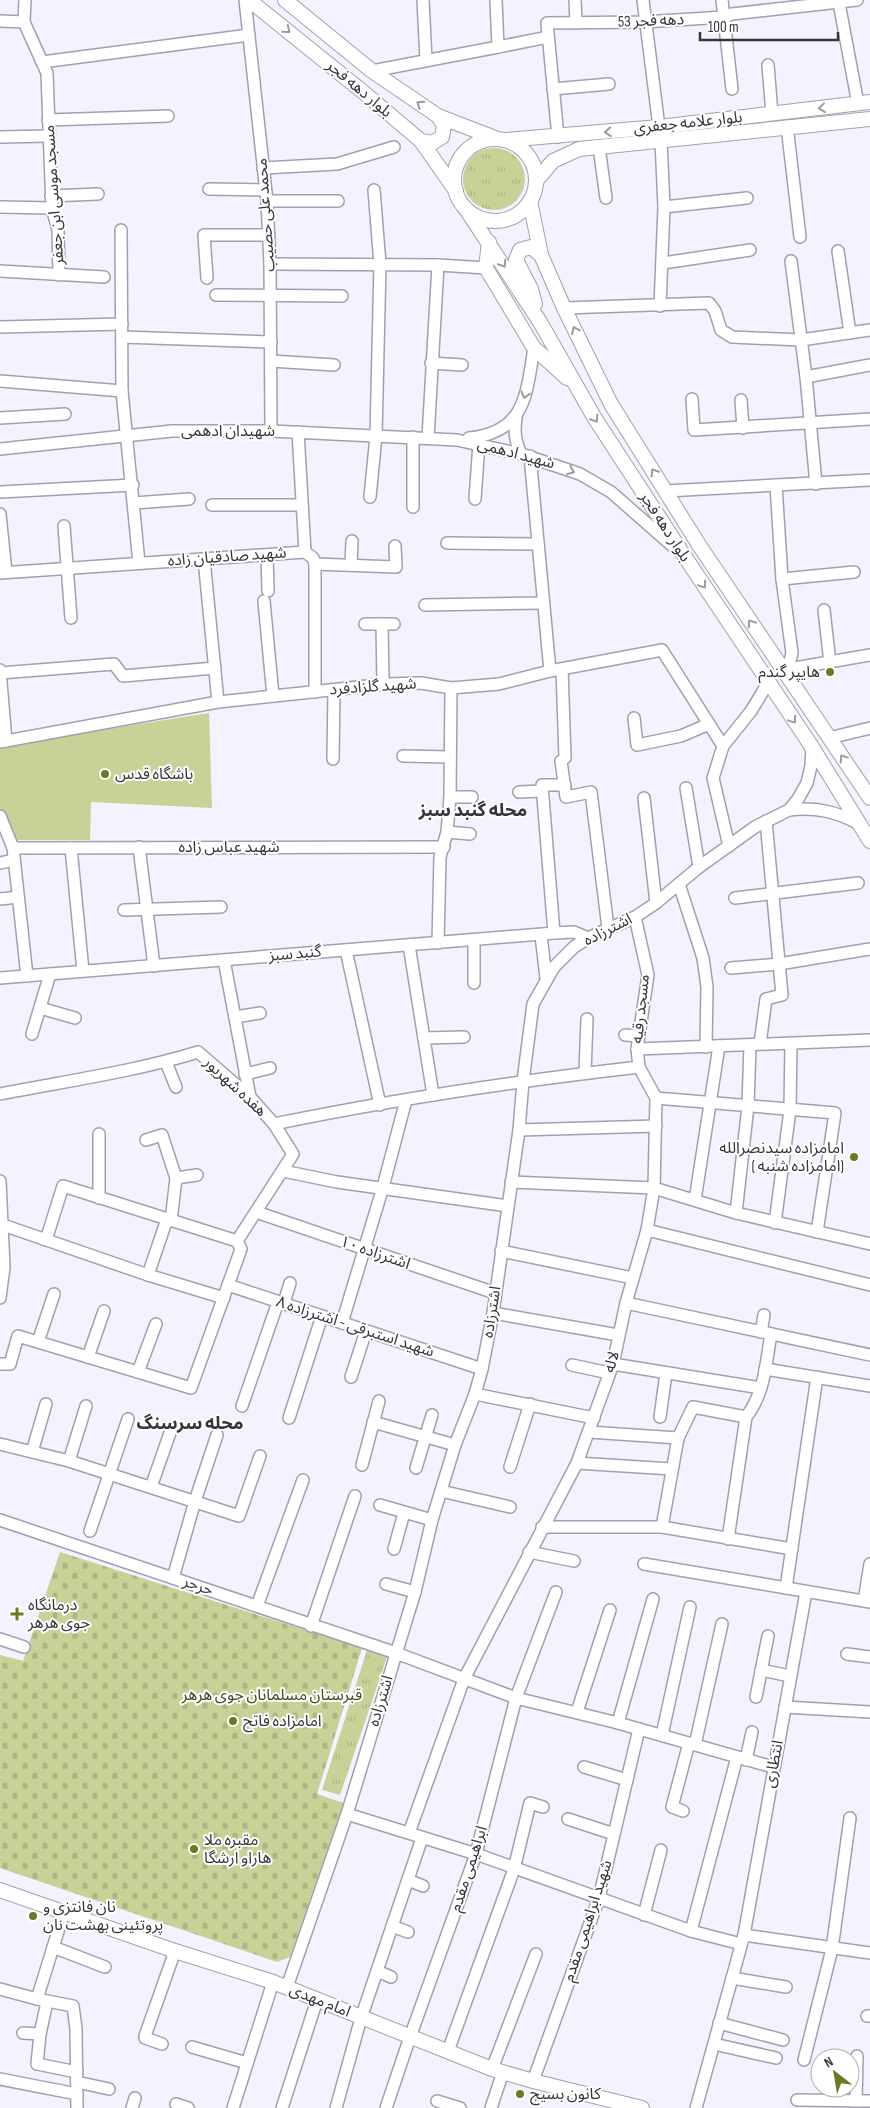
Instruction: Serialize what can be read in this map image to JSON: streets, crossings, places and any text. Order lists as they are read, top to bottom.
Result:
{
  "streets": {
    "main road": ["بلوار دهه فجر", "بلوار علامه جعفری", "امام مهدی"],
    "street": [
      "دهه فجر 53",
      "مسجد موسی ابن جعفر",
      "محمد علی حصیب",
      "شهیدان ادهمی",
      "شهید ادهمی",
      "شهید صادقیان زاده",
      "شهید گلزادفرد",
      "شهید عباس زاده",
      "اشترزاده",
      "گنبد سبز",
      "مسجد رقیه",
      "هفده شهریور",
      "اشترزاده ۱۰",
      "شهید استبرقی - اشترزاده ۸",
      "لاله",
      "حرحر",
      "انتظاری",
      "ابراهیمی مقدم",
      "شهید ابراهیمی مقدم"
    ]
  },
  "crossings": [
    ["بلوار دهه فجر", "بلوار علامه جعفری"],
    ["بلوار دهه فجر", "شهید ادهمی"],
    ["بلوار دهه فجر", "اشترزاده"],
    ["محمد علی حصیب", "شهیدان ادهمی"],
    ["شهیدان ادهمی", "شهید ادهمی"],
    ["اشترزاده", "گنبد سبز"],
    ["اشترزاده", "مسجد رقیه"],
    ["اشترزاده", "اشترزاده ۱۰"],
    ["اشترزاده", "شهید استبرقی - اشترزاده ۸"],
    ["اشترزاده", "حرحر"],
    ["اشترزاده", "امام مهدی"],
    ["مسجد رقیه", "لاله"],
    ["هفده شهریور", "اشترزاده ۱۰"],
    ["لاله", "حرحر"],
    ["حرحر", "انتظاری"],
    ["حرحر", "ابراهیمی مقدم"],
    ["حرحر", "شهید ابراهیمی مقدم"],
    ["ابراهیمی مقدم", "امام مهدی"],
    ["شهید ابراهیمی مقدم", "امام مهدی"]
  ],
  "one_way": ["شهید ادهمی"],
  "districts": ["محله گنبد سبز", "محله سرسنگ"],
  "parks": ["قبرستان مسلمانان جوی هرهر"],
  "places": {
    "other": [
      "هایپر گندم",
      "باشگاه قدس",
      "امامزاده سیدنصرالله ( امامزاده شنبه)",
      "امامزاده فاتح",
      "مقبره ملا هاراو ارشگا",
      "نان فانتزی و پروتئینی بهشت نان",
      "کانون بسیج"
    ],
    "health": ["درمانگاه جوی هرهر"]
  },
  "scale_bar": "100 m",
  "north": "top left"
}
